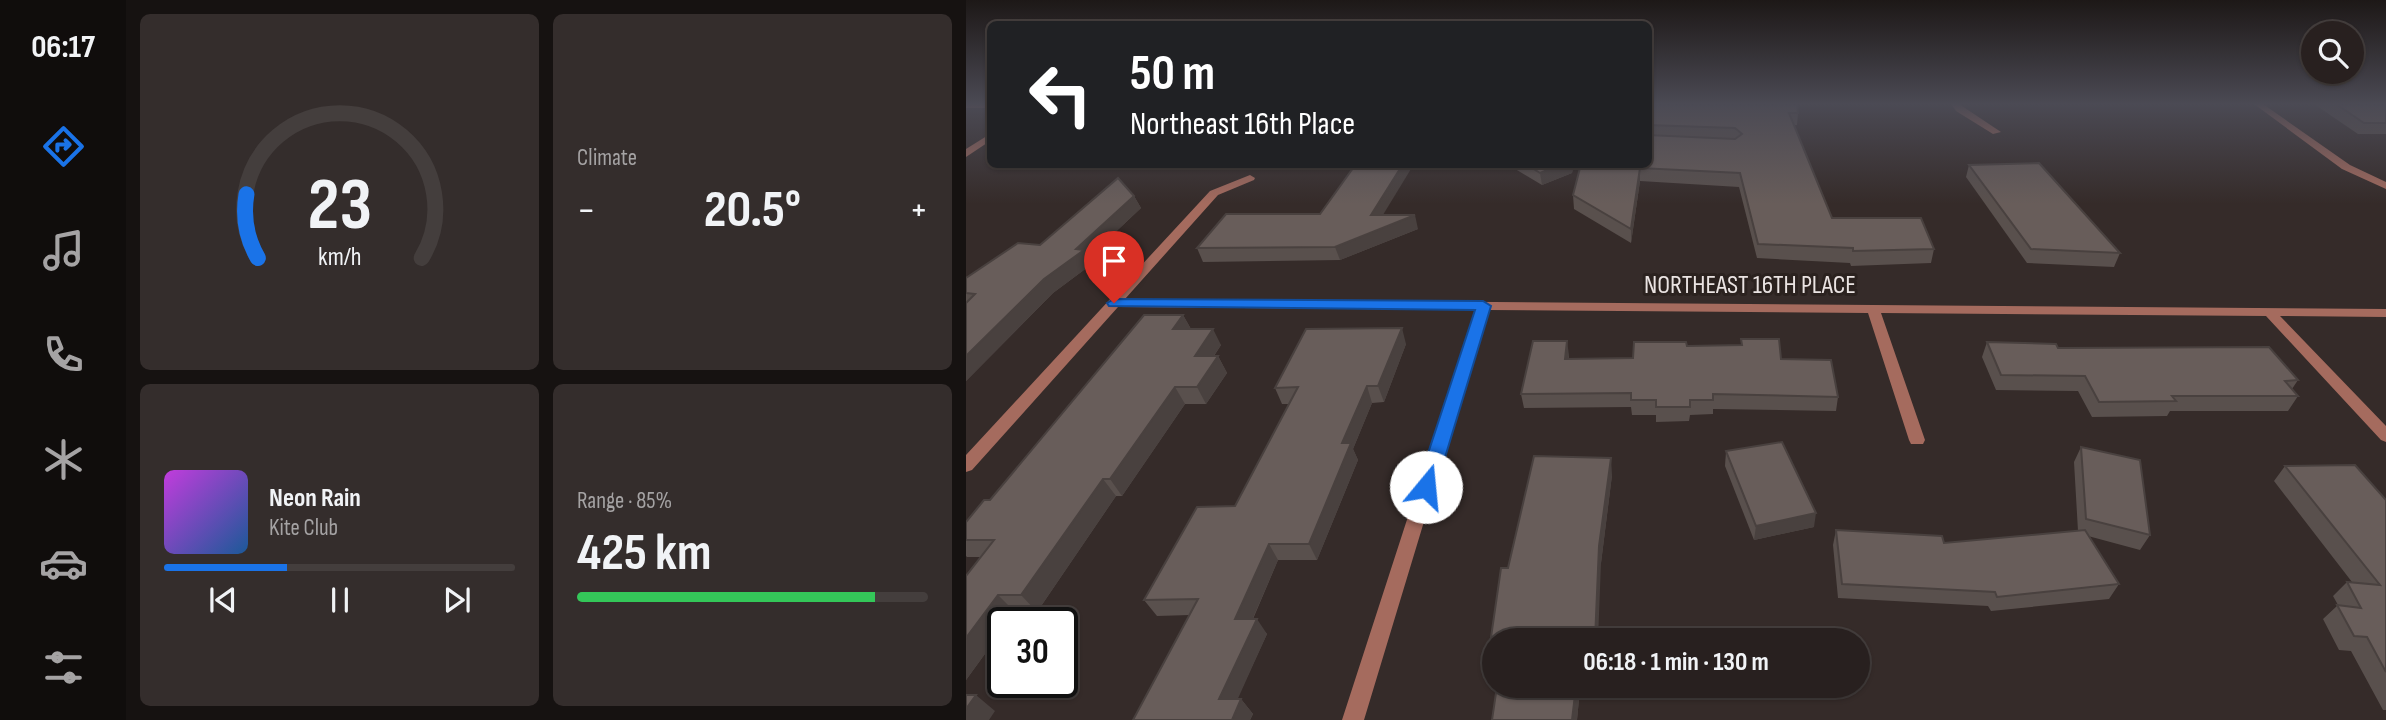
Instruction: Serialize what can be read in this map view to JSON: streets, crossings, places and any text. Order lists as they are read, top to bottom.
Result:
{
  "streets": {
    "street": ["NORTHEAST 16TH PLACE"]
  },
  "page": {
    "tabs": "06:17",
    "tile": [
      "Climate",
      ["Range · 85%", "425 km"]
    ],
    "turn": ["50 m", "Northeast 16th Place"],
    "heat": ["−", "20.5°", "+"],
    "song": ["Neon Rain", "Kite Club"],
    "limit": "30",
    "trip": "06:18 · 1 min · 130 m",
    "gauge": ["23", "km/h"]
  }
}
